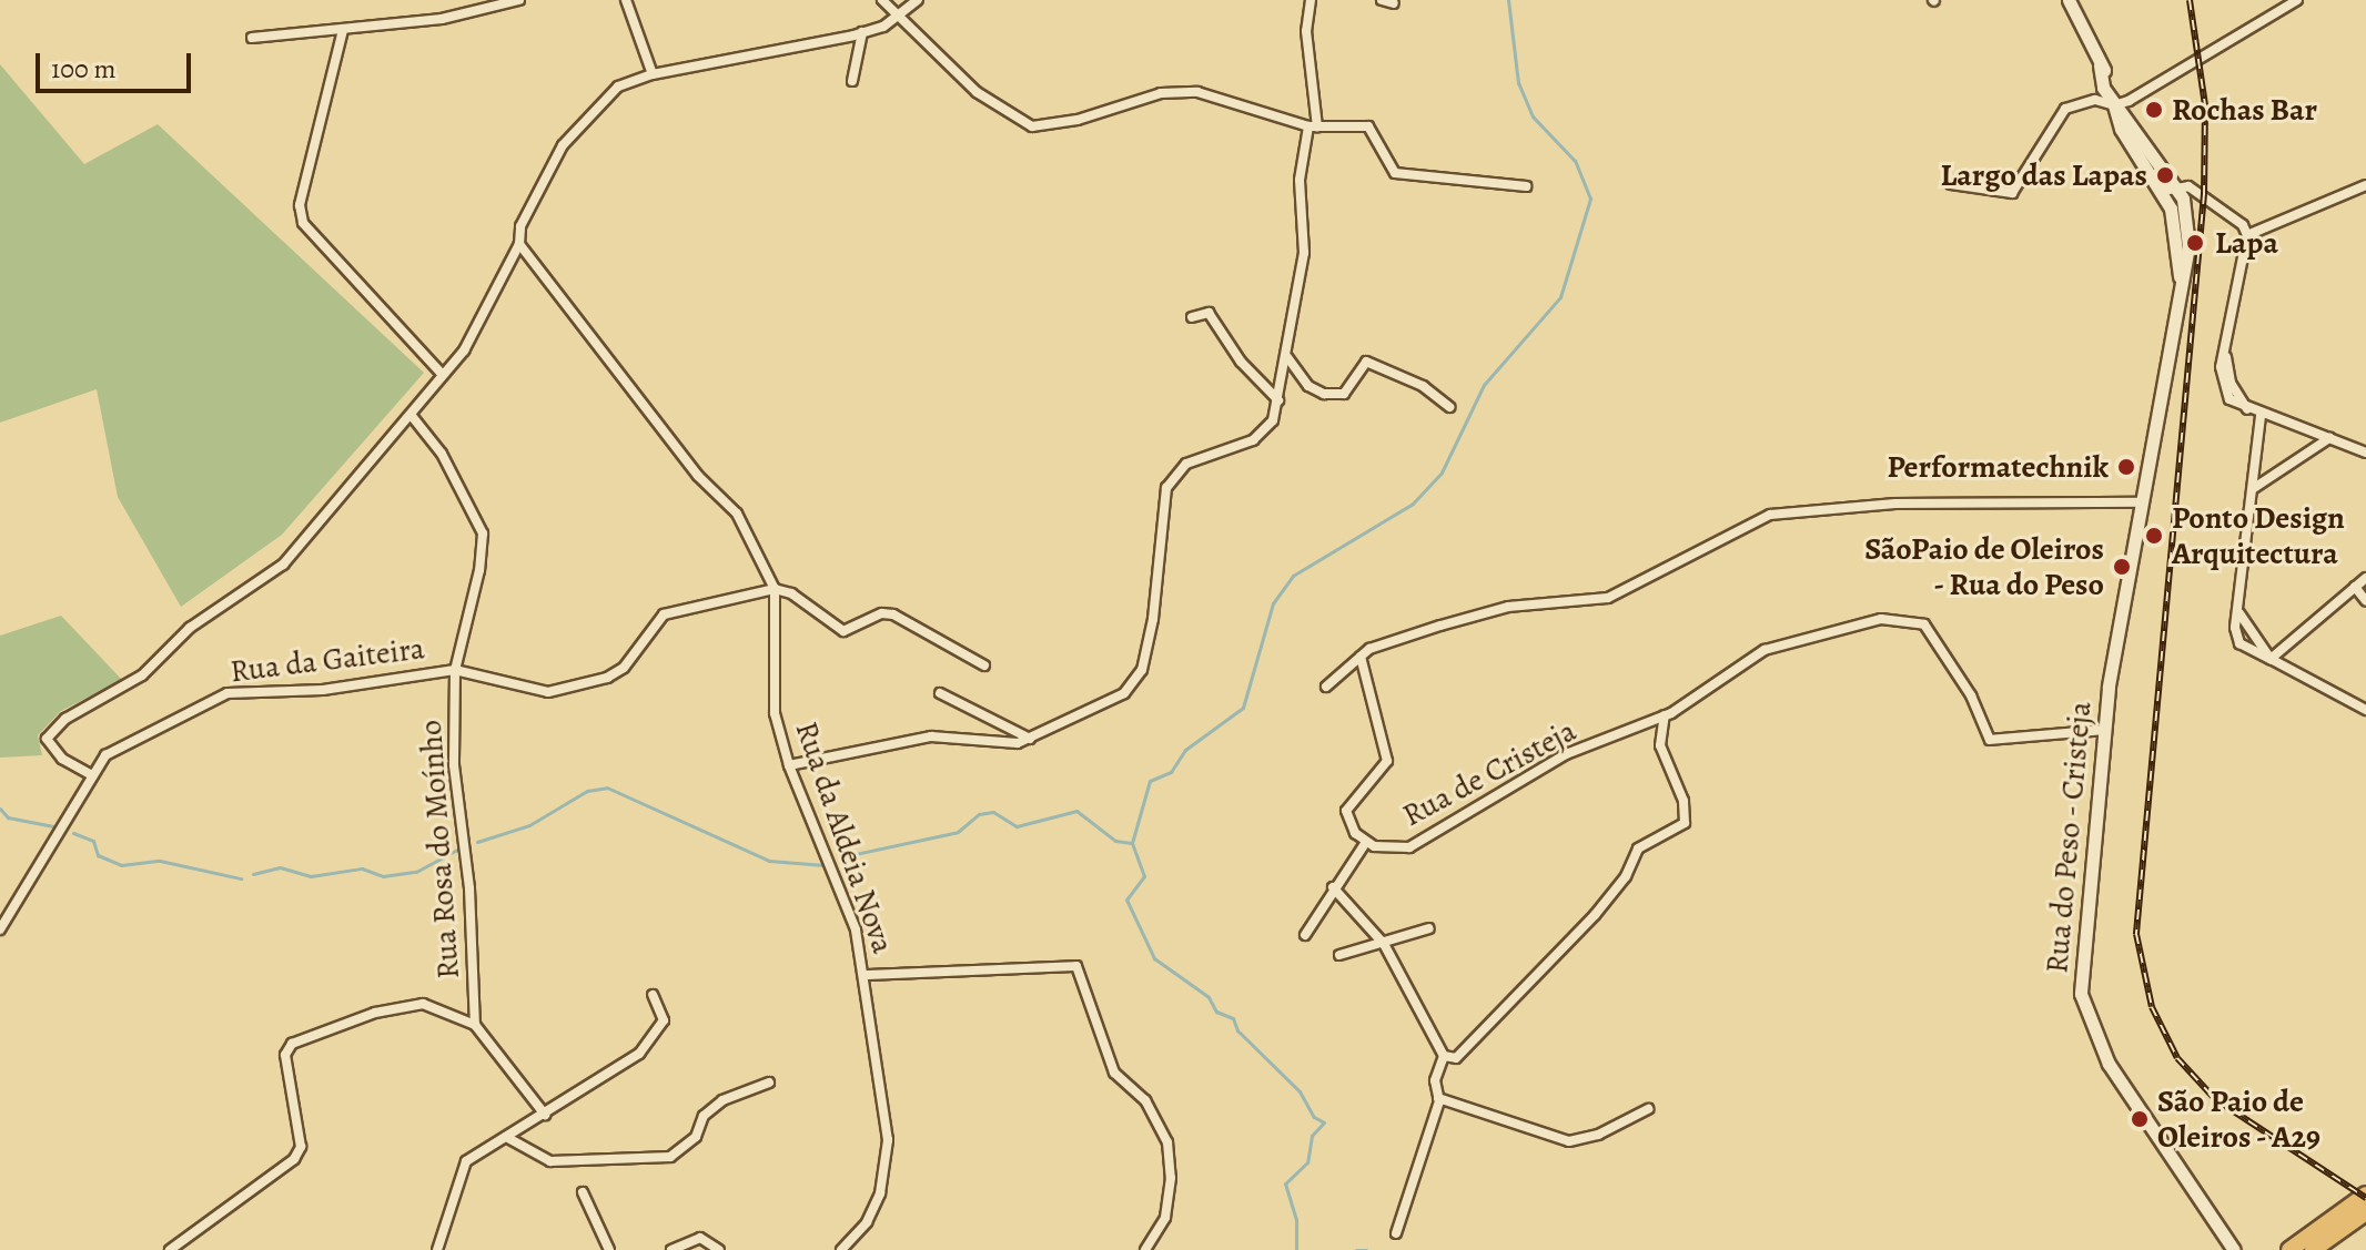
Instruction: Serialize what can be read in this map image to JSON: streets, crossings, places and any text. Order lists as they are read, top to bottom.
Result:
{
  "streets": {
    "main road": ["Rua do Peso - Cristeja"],
    "street": [
      "Rua da Gaiteira",
      "Rua de Cristeja",
      "Rua da Aldeia Nova",
      "Rua Rosa do Moínho"
    ]
  },
  "crossings": [
    ["Rua da Gaiteira", "Rua Rosa do Moínho"],
    ["Rua de Cristeja", "Rua do Peso - Cristeja"]
  ],
  "places": [
    "Rochas Bar",
    "Largo das Lapas",
    "Lapa",
    "Performatechnik",
    "Ponto Design Arquitectura",
    "SãoPaio de Oleiros - Rua do Peso",
    "São Paio de Oleiros - A29"
  ],
  "scale_bar": "100 m"
}
